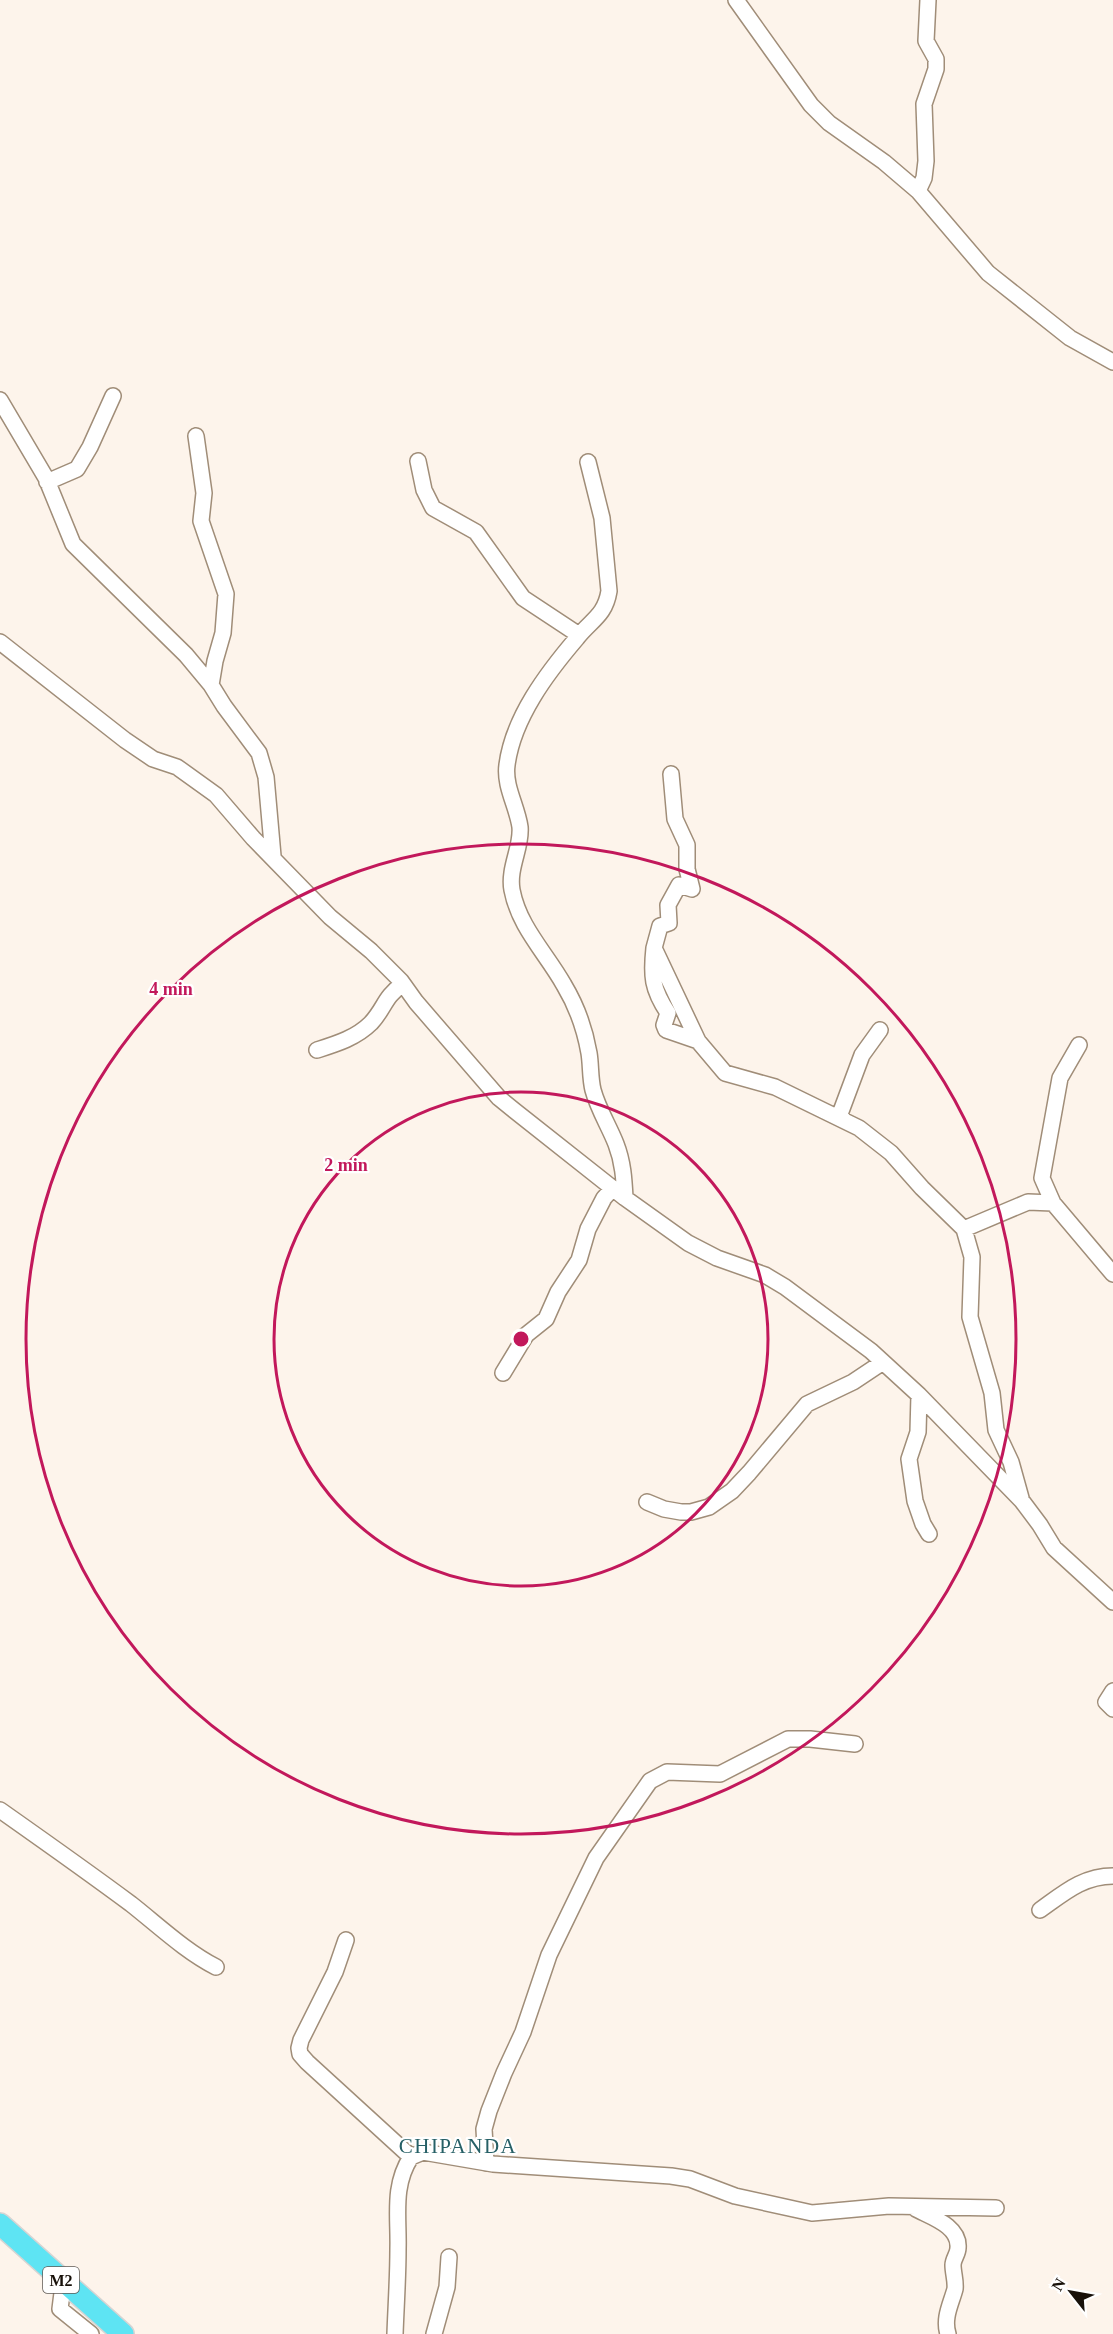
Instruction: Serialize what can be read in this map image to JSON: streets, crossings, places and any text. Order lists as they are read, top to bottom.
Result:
{
  "streets": {
    "highway": ["M2"]
  },
  "districts": ["CHIPANDA"],
  "north": "top left",
  "rings": ["4 min", "2 min"]
}
